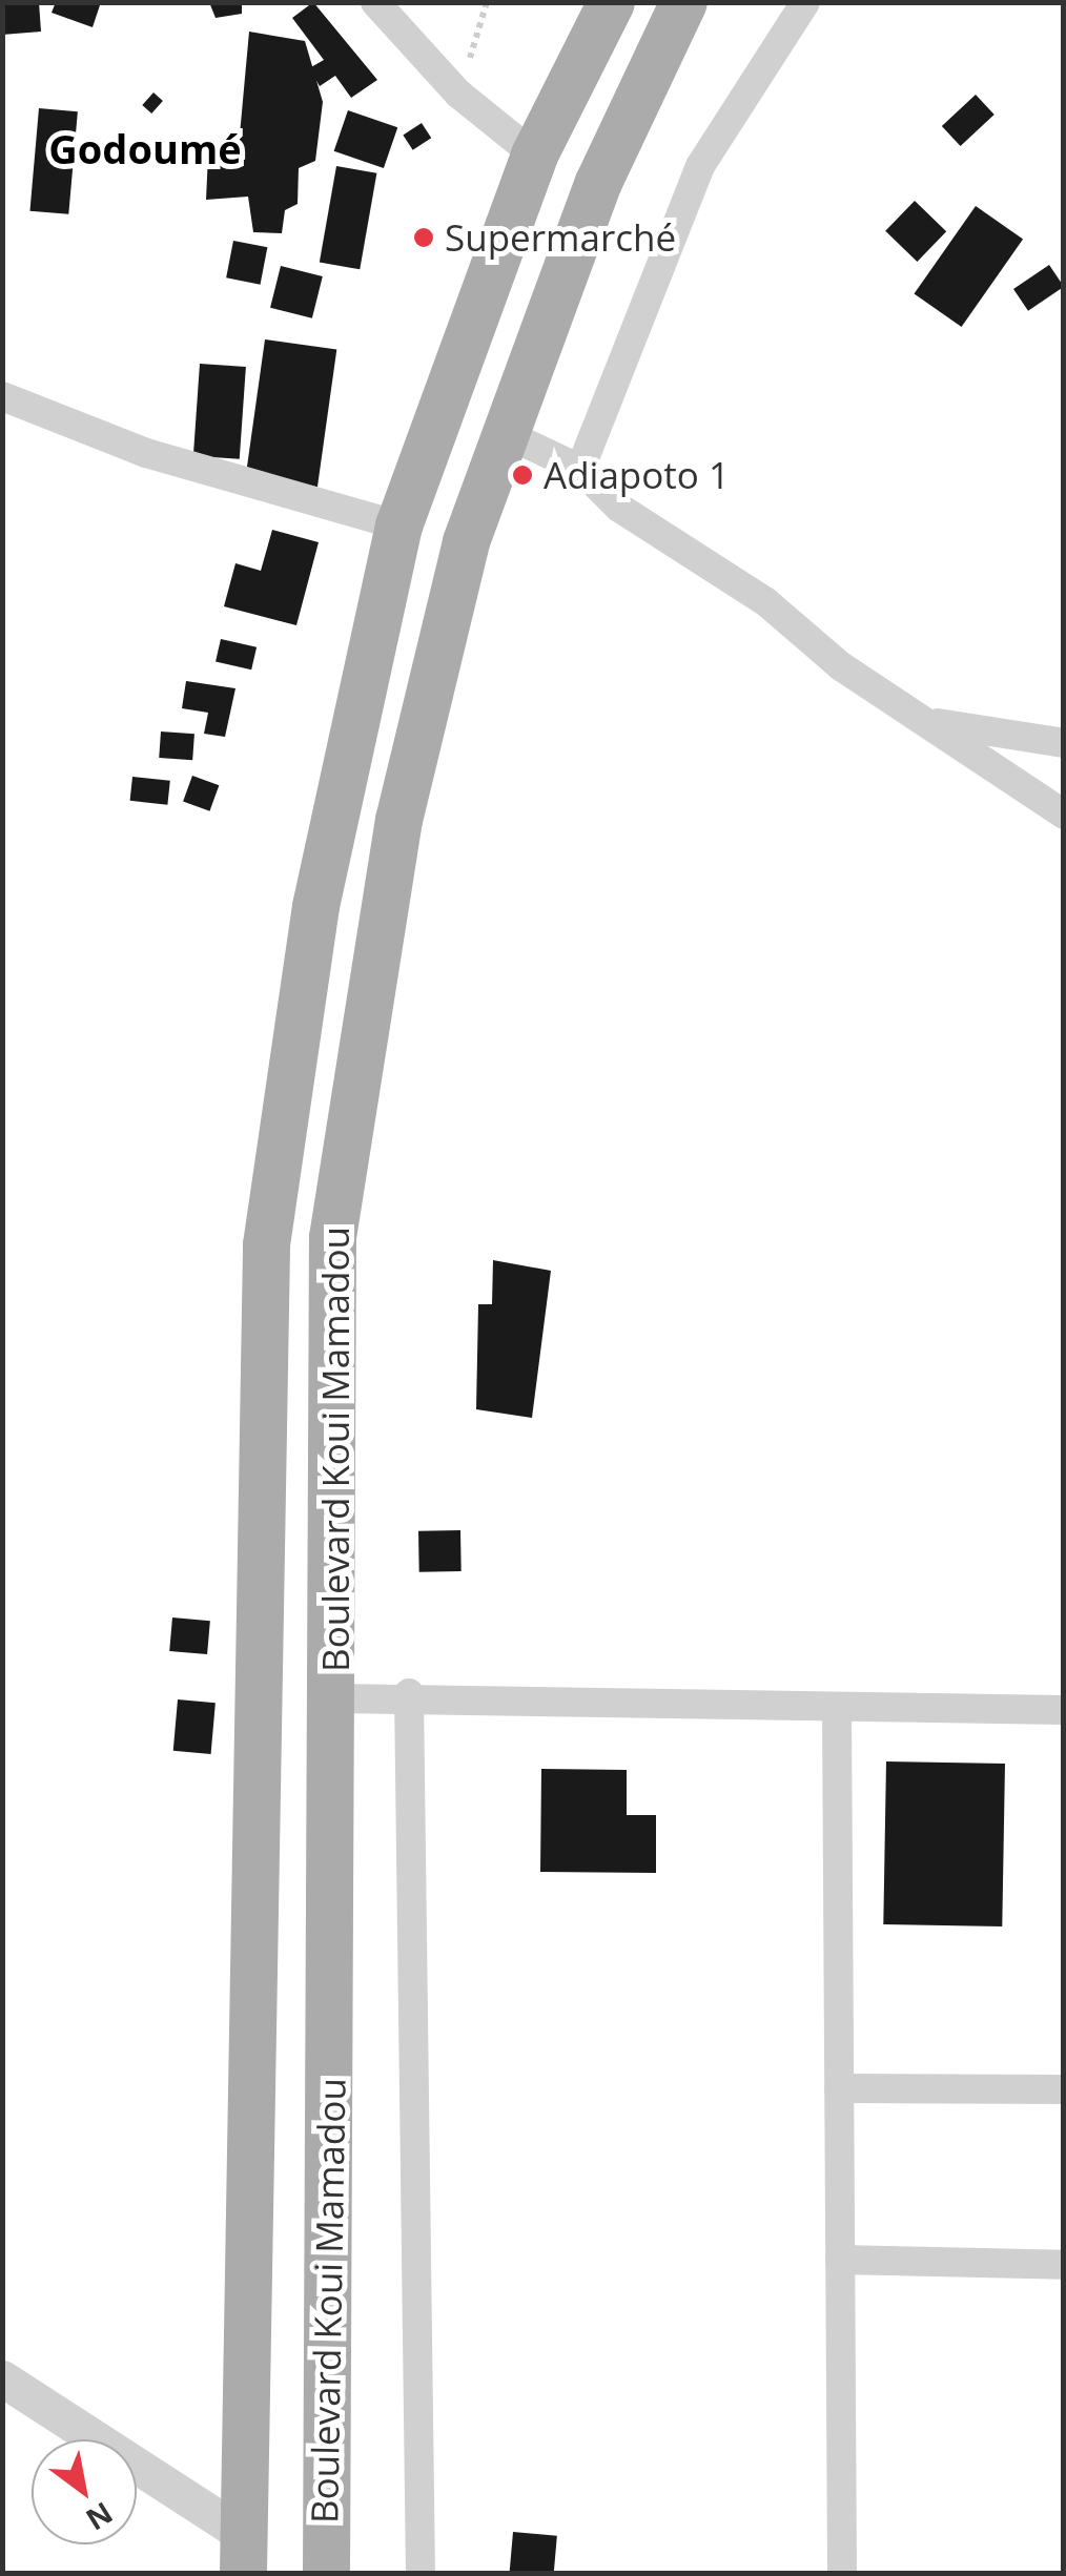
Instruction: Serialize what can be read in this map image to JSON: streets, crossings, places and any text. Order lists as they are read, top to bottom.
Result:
{
  "streets": {
    "main road": ["Boulevard Koui Mamadou"]
  },
  "districts": ["Godoumé"],
  "places": ["Supermarché", "Adiapoto 1"],
  "north": "bottom right"
}
